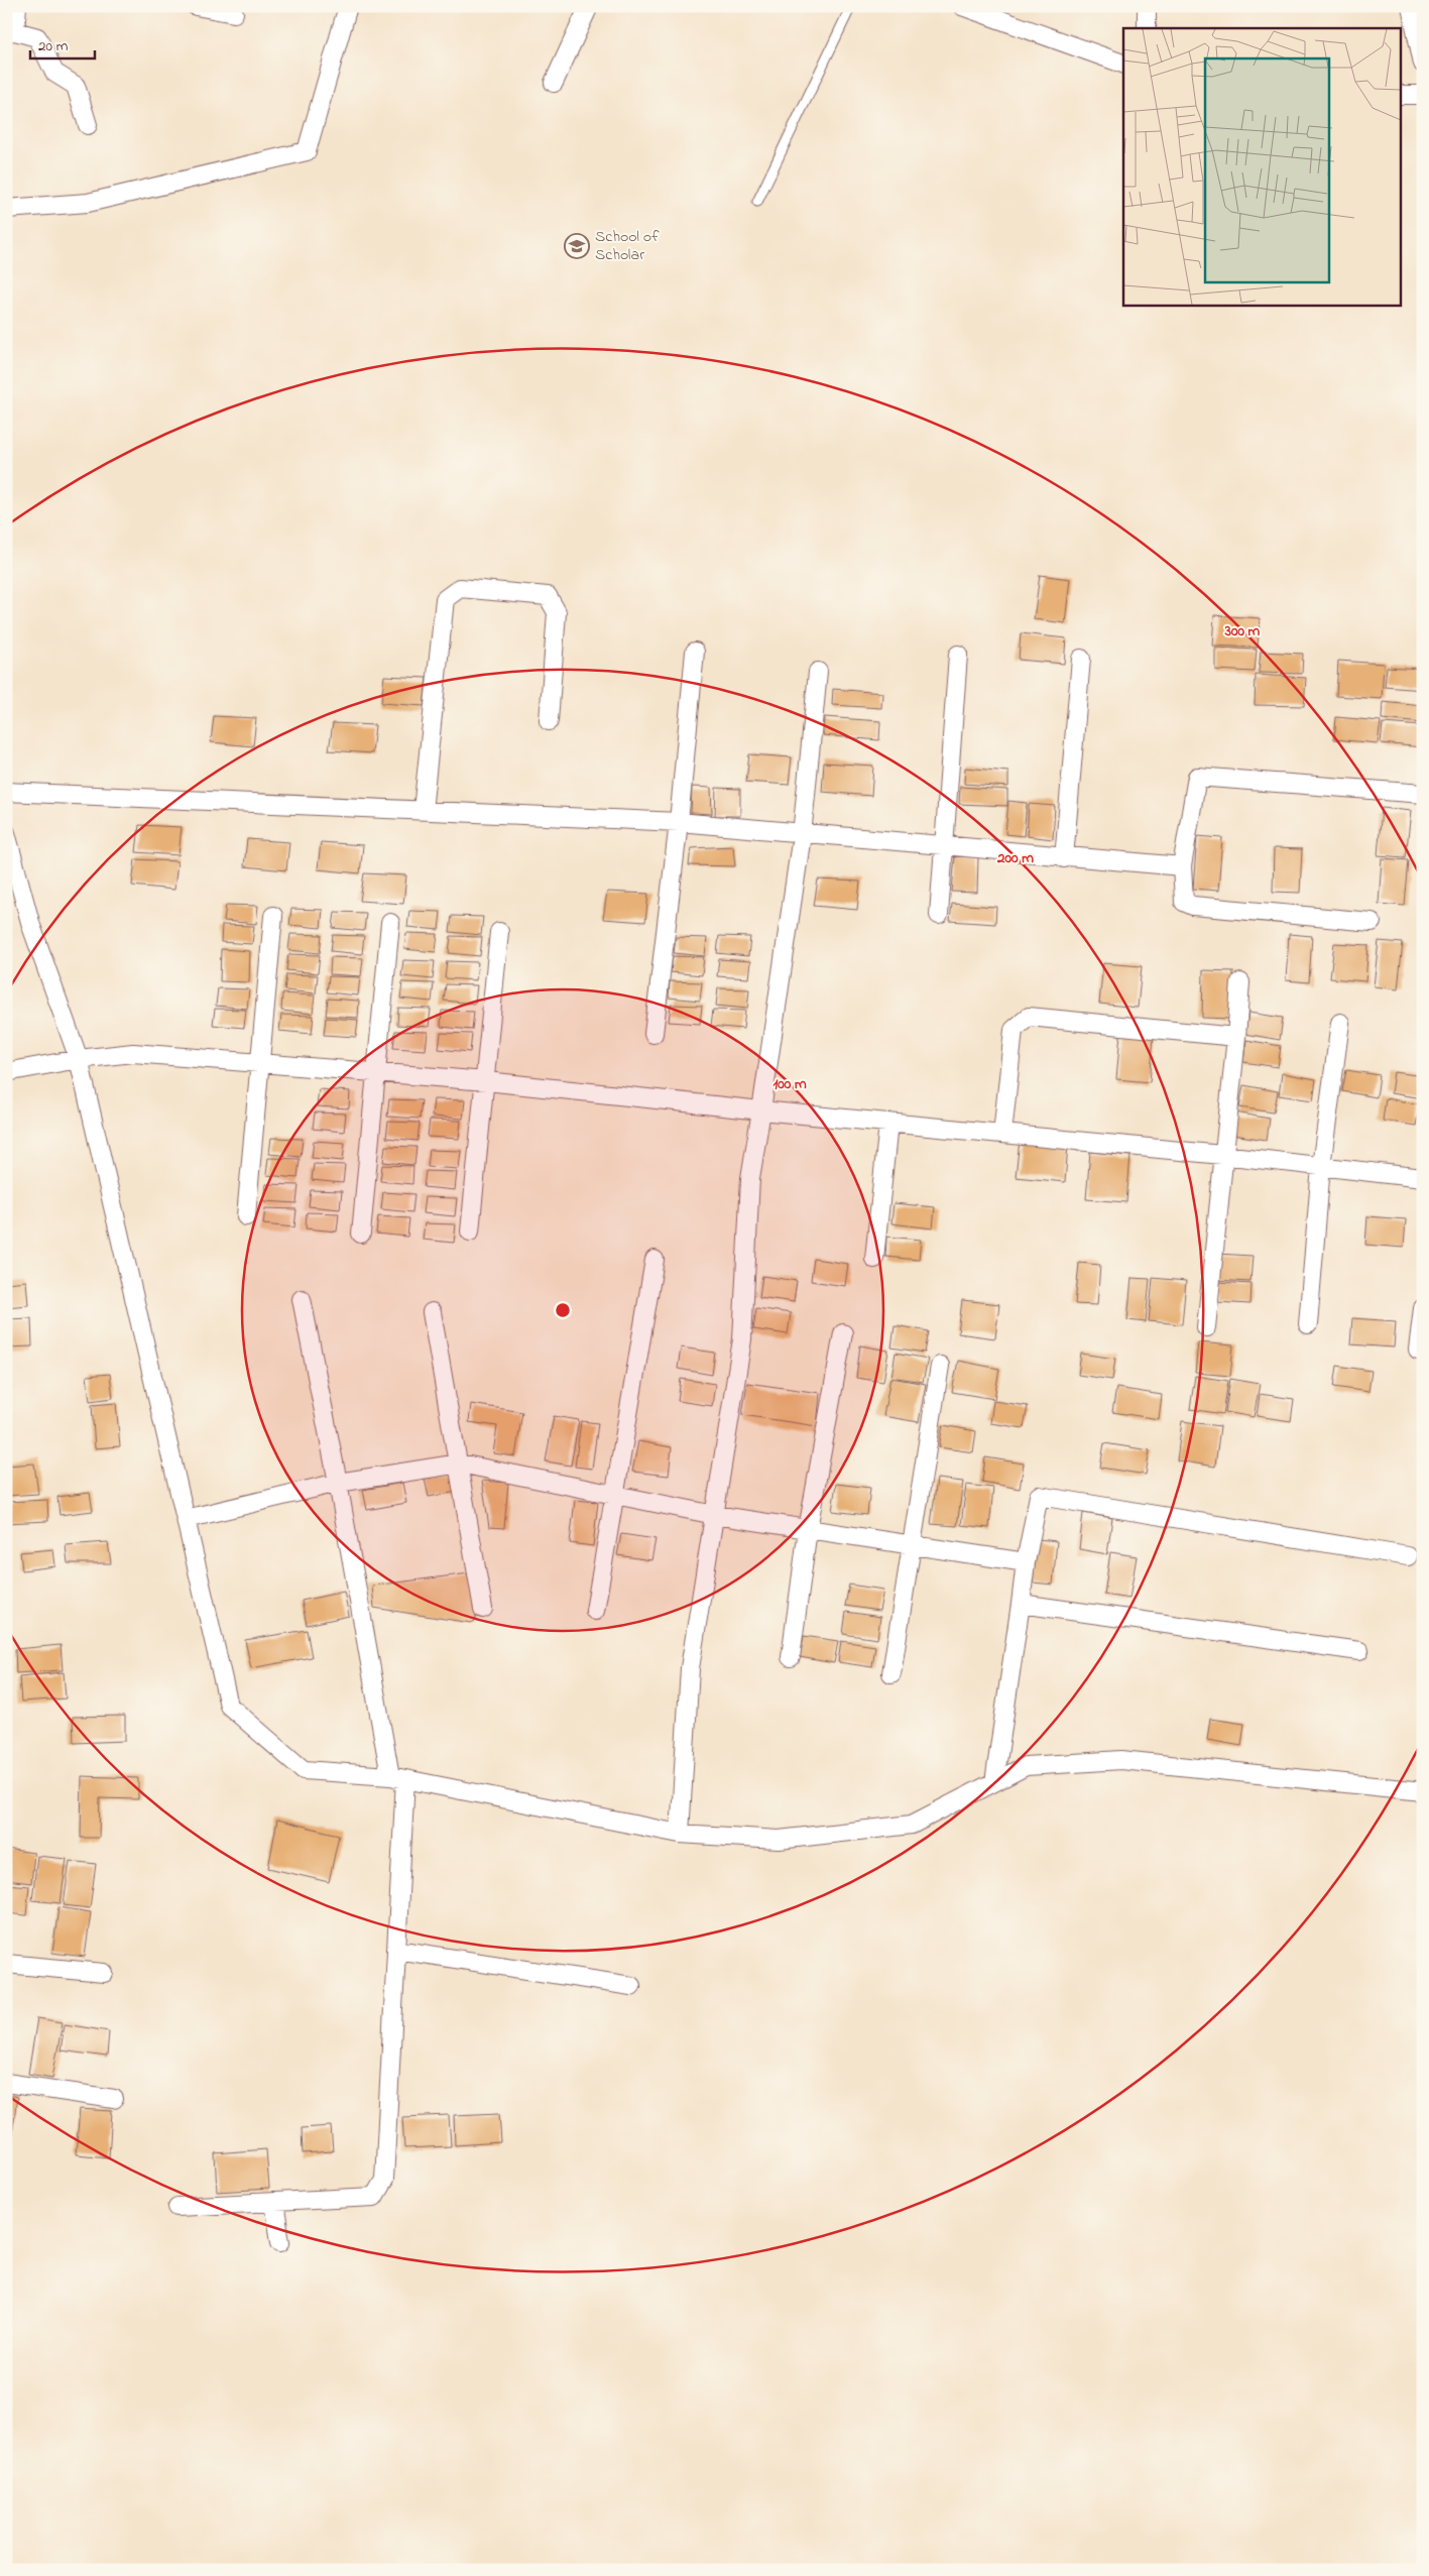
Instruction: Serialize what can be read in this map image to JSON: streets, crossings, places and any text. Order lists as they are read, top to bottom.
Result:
{
  "places": {
    "school or university": ["School of Scholar"]
  },
  "scale_bar": "20 m",
  "rings": ["300 m", "200 m", "100 m"]
}
